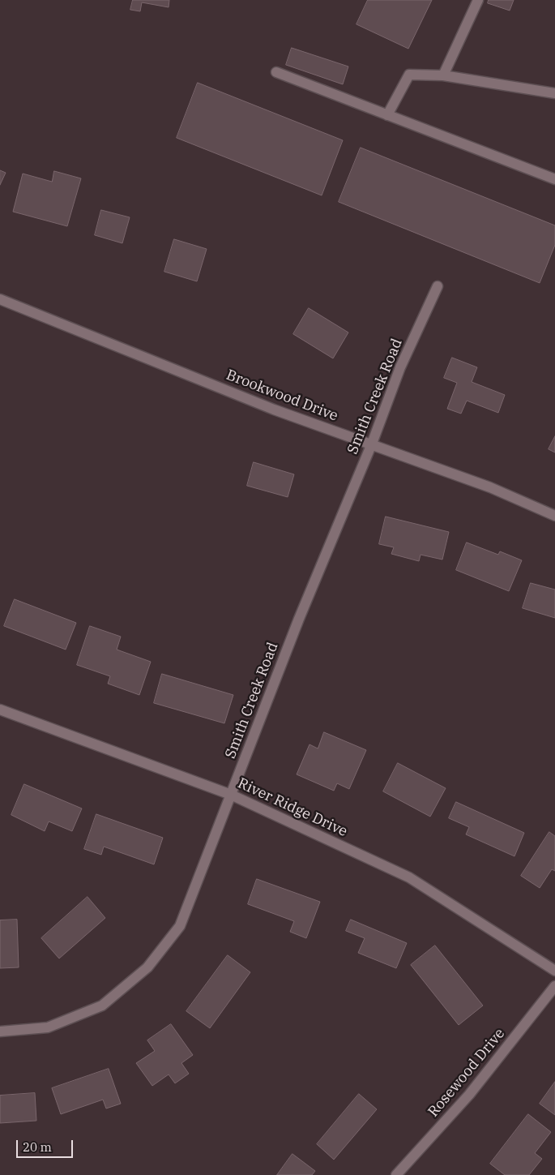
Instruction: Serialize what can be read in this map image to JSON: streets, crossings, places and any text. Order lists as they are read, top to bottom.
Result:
{
  "streets": {
    "street": [
      "Brookwood Drive",
      "Smith Creek Road",
      "River Ridge Drive",
      "Rosewood Drive"
    ]
  },
  "crossings": [
    ["Brookwood Drive", "Smith Creek Road"],
    ["Smith Creek Road", "River Ridge Drive"]
  ],
  "scale_bar": "20 m"
}
